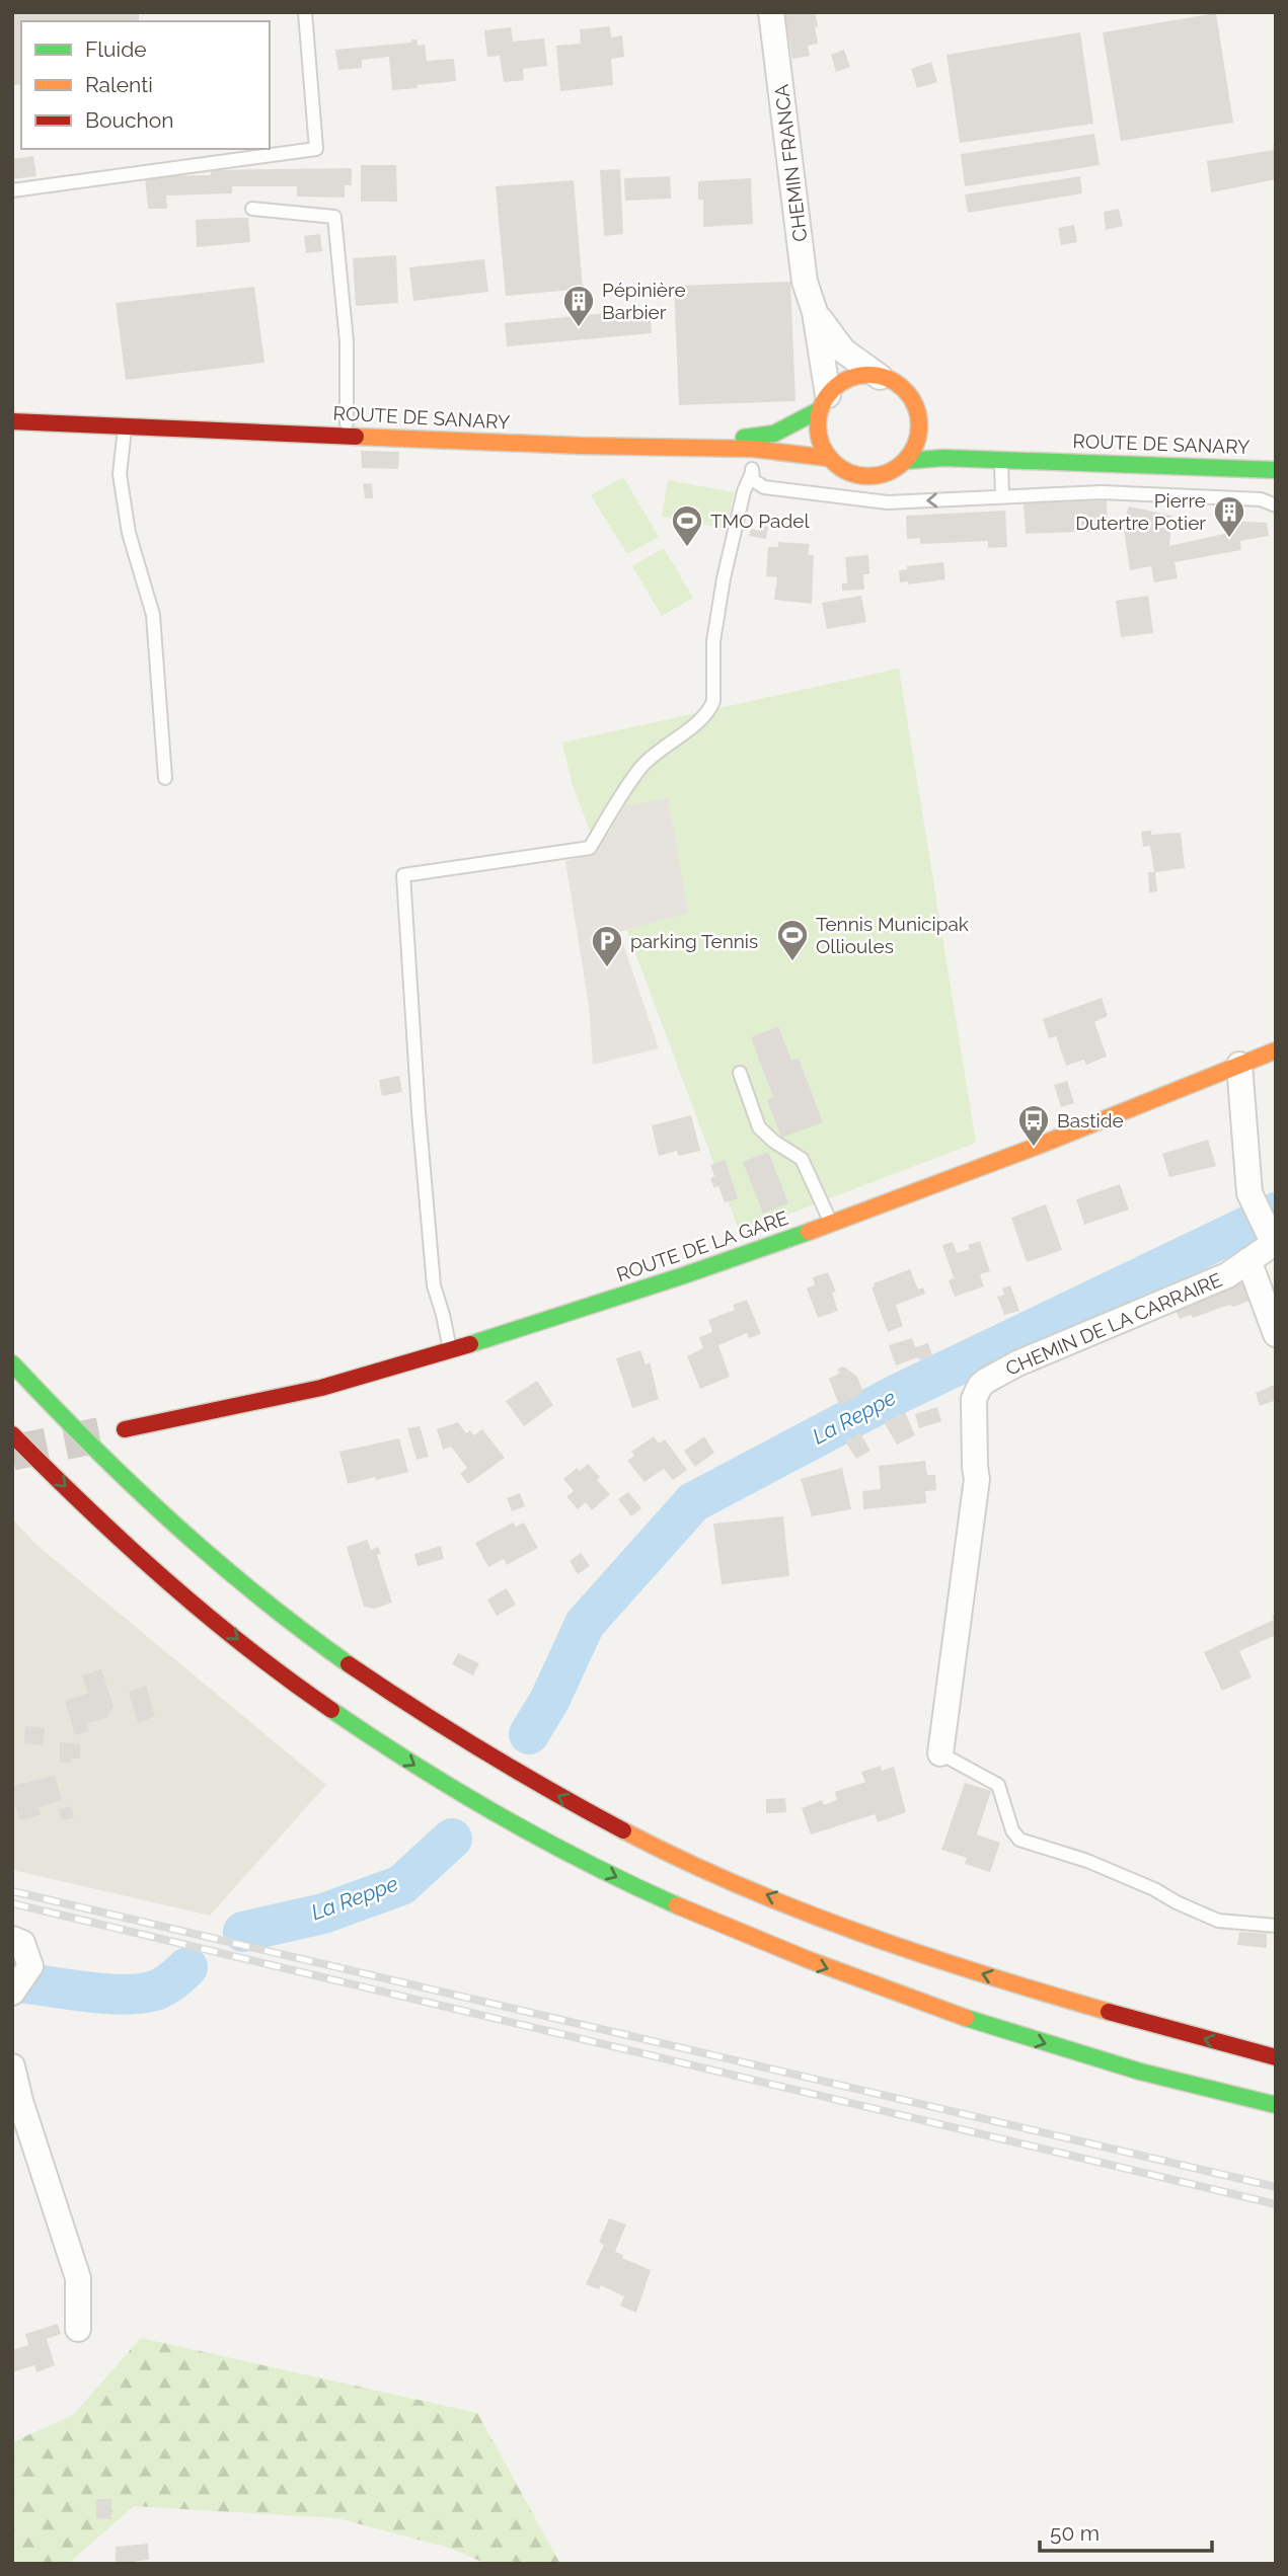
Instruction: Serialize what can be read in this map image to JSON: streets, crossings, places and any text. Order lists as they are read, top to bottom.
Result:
{
  "streets": {
    "main road": ["ROUTE DE SANARY", "ROUTE DE LA GARE"],
    "street": ["CHEMIN FRANCA", "CHEMIN DE LA CARRAIRE"]
  },
  "crossings": [
    ["CHEMIN FRANCA", "ROUTE DE SANARY"]
  ],
  "water": ["La Reppe"],
  "places": {
    "building": ["Pépinière Barbier", "Pierre Dutertre Potier"],
    "sports": ["TMO Padel", "Tennis Municipak Ollioules"],
    "parking": ["parking Tennis"],
    "bus stop": ["Bastide"]
  },
  "legend": ["Fluide", "Ralenti", "Bouchon"],
  "scale_bar": "50 m"
}
